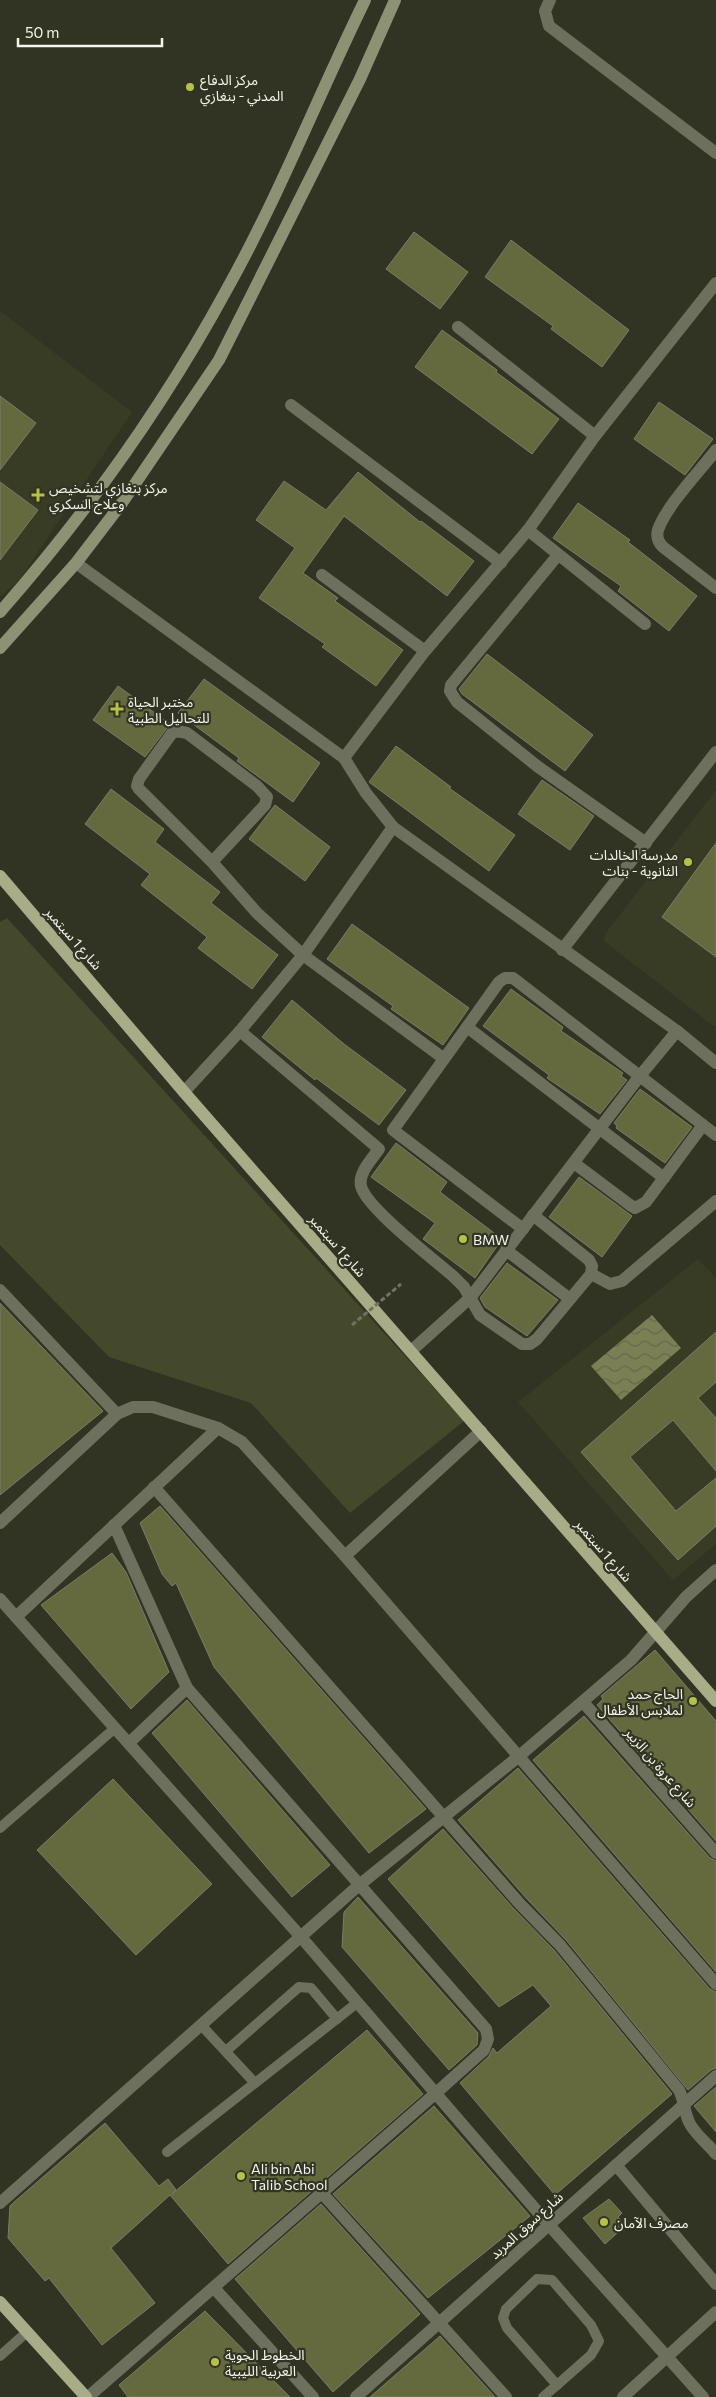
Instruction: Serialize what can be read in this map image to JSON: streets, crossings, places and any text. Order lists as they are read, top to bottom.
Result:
{
  "streets": {
    "main road": ["شارع 1 سبتمبر"],
    "street": ["شارع عروة بن الزبير", "شارع سوق المربد"]
  },
  "places": {
    "other": [
      "مركز الدفاع المدني - بنغازي",
      "مدرسة الخالدات الثانوية - بنات",
      "BMW",
      "الحاج حمد لملابس الأطفال",
      "Ali bin Abi Talib School",
      "مصرف الآمان",
      "الخطوط الجوية العربية الليبية"
    ],
    "health": ["مركز بنغازي لتشخيص وعلاج السكري", "مختبر الحياة للتحاليل الطبية"]
  },
  "scale_bar": "50 m"
}
